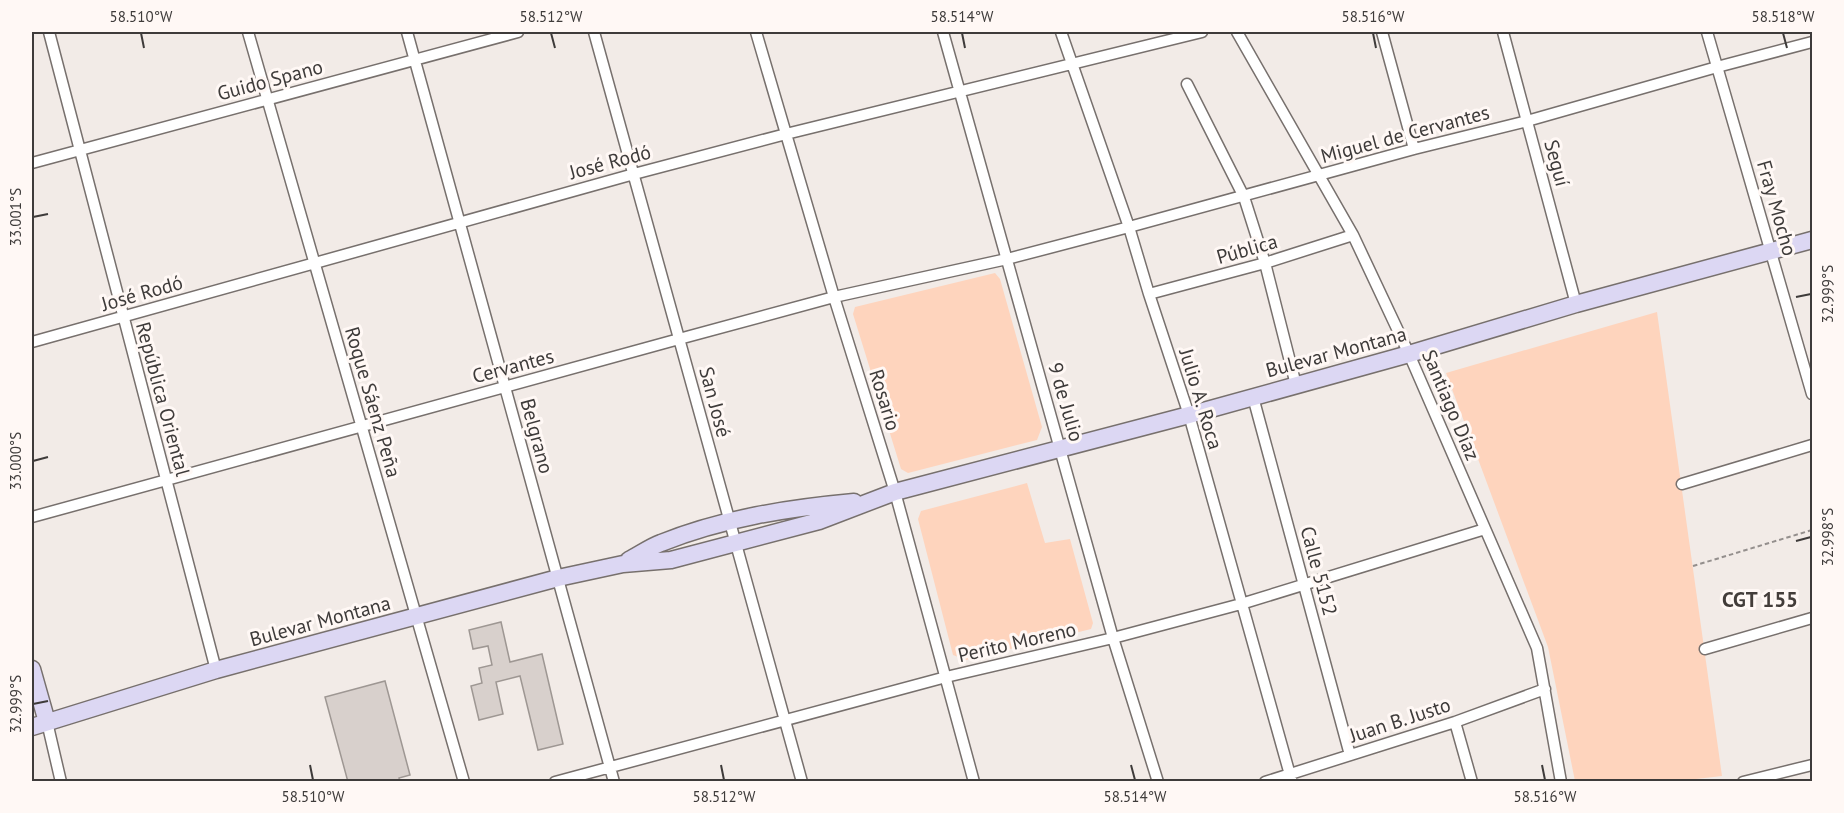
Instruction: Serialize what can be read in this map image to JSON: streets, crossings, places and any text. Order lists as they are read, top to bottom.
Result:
{
  "streets": {
    "main road": ["Bulevar Montana"],
    "street": [
      "Guido Spano",
      "Miguel de Cervantes",
      "José Rodó",
      "Seguí",
      "Fray Mocho",
      "Pública",
      "Cervantes",
      "República Oriental",
      "Julio A. Roca",
      "Rosario",
      "Roque Sáenz Peña",
      "San José",
      "9 de Julio",
      "Santiago Díaz",
      "Belgrano",
      "Calle 5152",
      "Perito Moreno",
      "Juan B. Justo"
    ]
  },
  "crossings": [
    ["Guido Spano", "República Oriental"],
    ["Guido Spano", "Roque Sáenz Peña"],
    ["Guido Spano", "Belgrano"],
    ["Miguel de Cervantes", "Seguí"],
    ["Miguel de Cervantes", "Fray Mocho"],
    ["Miguel de Cervantes", "Cervantes"],
    ["Miguel de Cervantes", "Julio A. Roca"],
    ["Miguel de Cervantes", "9 de Julio"],
    ["Miguel de Cervantes", "Santiago Díaz"],
    ["José Rodó", "República Oriental"],
    ["José Rodó", "Julio A. Roca"],
    ["José Rodó", "Rosario"],
    ["José Rodó", "Roque Sáenz Peña"],
    ["José Rodó", "San José"],
    ["José Rodó", "9 de Julio"],
    ["José Rodó", "Belgrano"],
    ["Seguí", "Bulevar Montana"],
    ["Fray Mocho", "Bulevar Montana"],
    ["Pública", "Julio A. Roca"],
    ["Pública", "Santiago Díaz"],
    ["Bulevar Montana", "República Oriental"],
    ["Bulevar Montana", "Julio A. Roca"],
    ["Bulevar Montana", "Rosario"],
    ["Bulevar Montana", "Roque Sáenz Peña"],
    ["Bulevar Montana", "San José"],
    ["Bulevar Montana", "9 de Julio"],
    ["Bulevar Montana", "Santiago Díaz"],
    ["Bulevar Montana", "Belgrano"],
    ["Bulevar Montana", "Calle 5152"],
    ["Cervantes", "República Oriental"],
    ["Cervantes", "Rosario"],
    ["Cervantes", "Roque Sáenz Peña"],
    ["Cervantes", "San José"],
    ["Cervantes", "9 de Julio"],
    ["Cervantes", "Belgrano"],
    ["Julio A. Roca", "Perito Moreno"],
    ["Julio A. Roca", "Juan B. Justo"],
    ["Rosario", "Perito Moreno"],
    ["San José", "Perito Moreno"],
    ["9 de Julio", "Perito Moreno"],
    ["Santiago Díaz", "Perito Moreno"],
    ["Santiago Díaz", "Juan B. Justo"],
    ["Belgrano", "Perito Moreno"],
    ["Calle 5152", "Perito Moreno"],
    ["Calle 5152", "Juan B. Justo"]
  ],
  "districts": ["CGT 155"],
  "coordinates": [
    "58.510°W",
    "58.512°W",
    "58.514°W",
    "58.516°W",
    "58.518°W",
    "33.001°S",
    "32.999°S",
    "33.000°S",
    "32.998°S"
  ]
}
